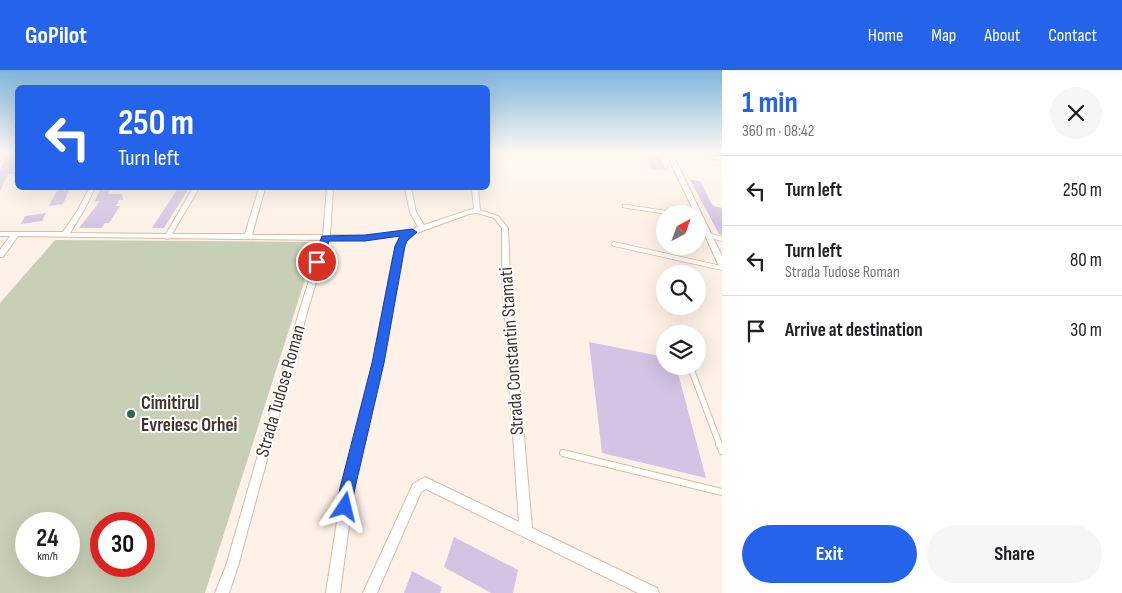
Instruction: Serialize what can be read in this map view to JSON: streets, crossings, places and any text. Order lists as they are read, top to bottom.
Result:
{
  "streets": {
    "street": ["Strada Constantin Stamati", "Strada Tudose Roman"]
  },
  "places": ["Cimitirul Evreiesc Orhei"],
  "north": "top right",
  "page": {
    "header": "GoPilot",
    "nav": [
      "Home",
      "Map",
      "About",
      "Contact"
    ],
    "heading": ["1 min", "360 m · 08:42"],
    "turn": ["250 m", "Turn left"],
    "list": [
      {
        "name": "Turn left",
        "value": "250 m"
      },
      {
        "name": "Turn left",
        "note": "Strada Tudose Roman",
        "value": "80 m"
      },
      {
        "name": "Arrive at destination",
        "value": "30 m"
      }
    ],
    "speed": "24 km/h",
    "limit": "30",
    "buttons": ["Exit", "Share"]
  }
}
